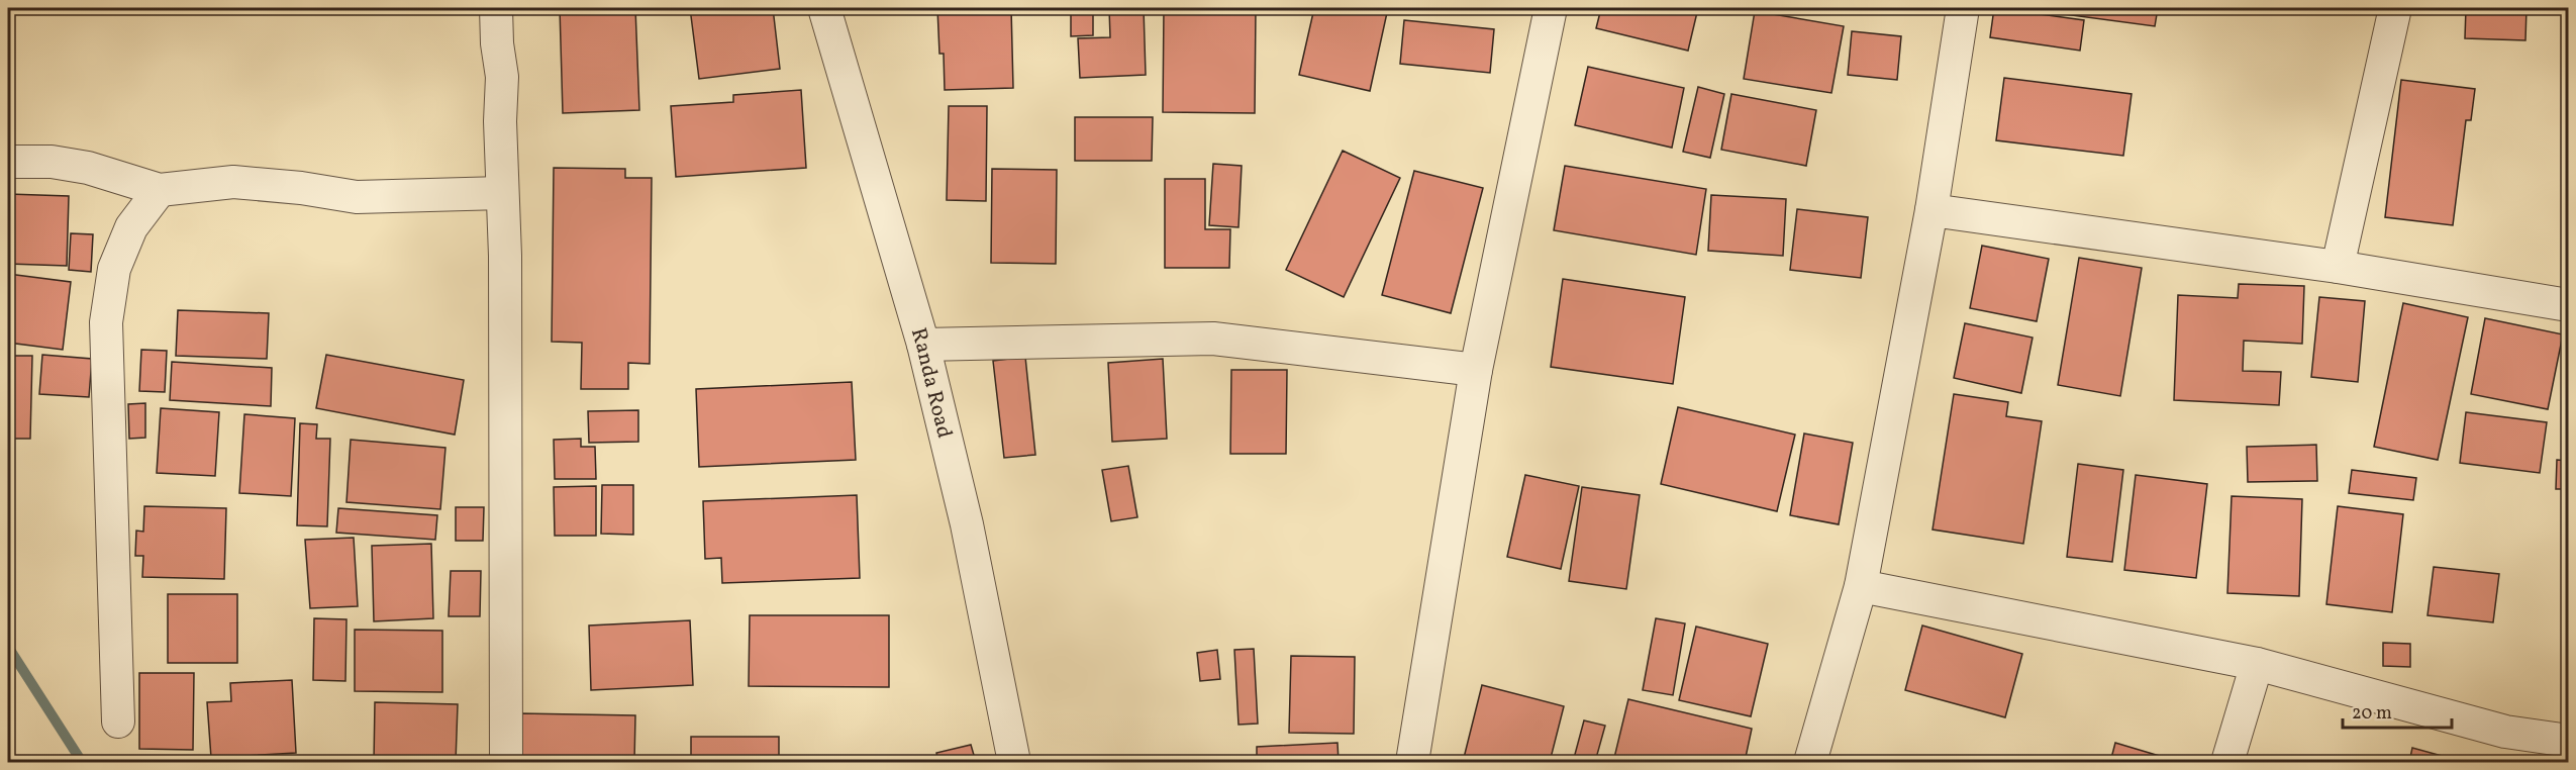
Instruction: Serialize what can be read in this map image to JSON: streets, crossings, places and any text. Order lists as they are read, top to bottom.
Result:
{
  "streets": {
    "street": ["Randa Road"]
  },
  "scale_bar": "20 m"
}
